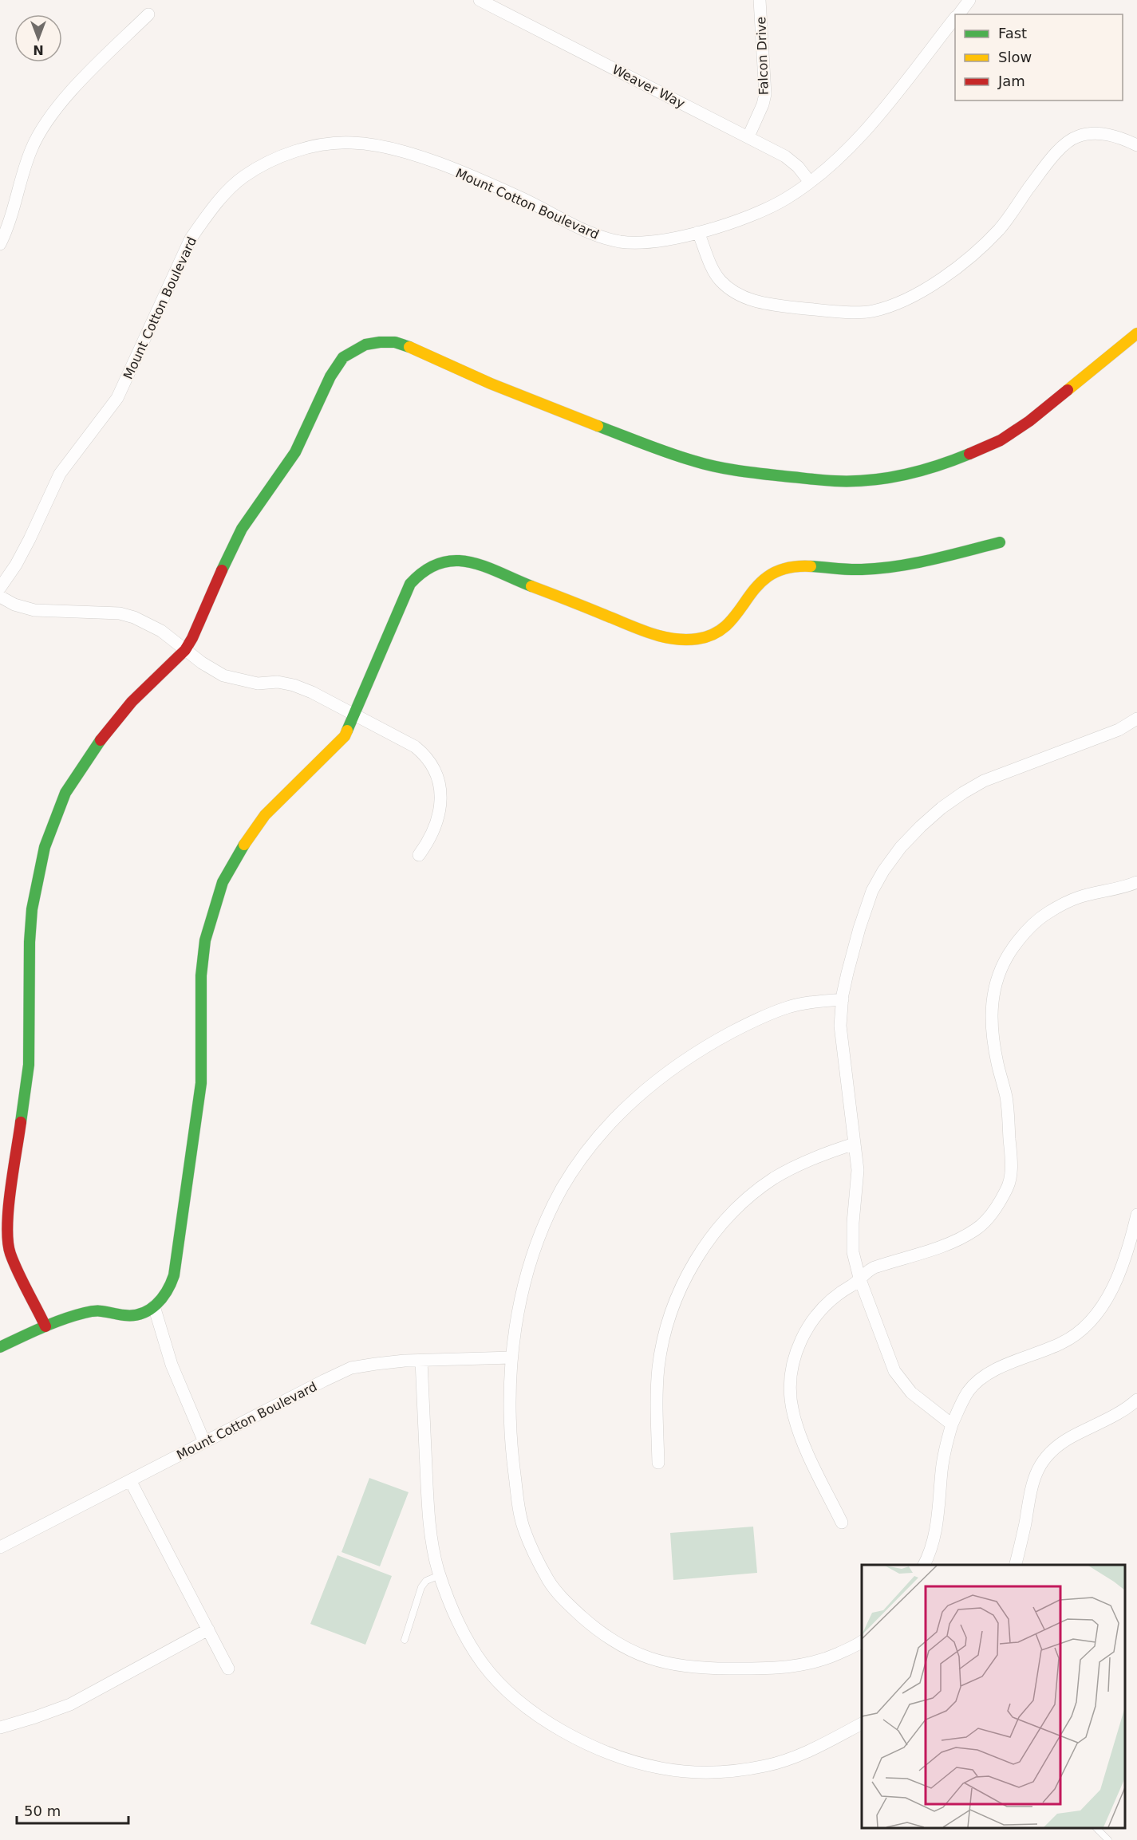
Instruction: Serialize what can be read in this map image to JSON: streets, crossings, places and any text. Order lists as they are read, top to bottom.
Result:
{
  "streets": {
    "street": ["Falcon Drive", "Weaver Way", "Mount Cotton Boulevard"]
  },
  "crossings": [
    ["Falcon Drive", "Weaver Way"],
    ["Weaver Way", "Mount Cotton Boulevard"]
  ],
  "legend": ["Fast", "Slow", "Jam"],
  "scale_bar": "50 m",
  "north": "bottom"
}
